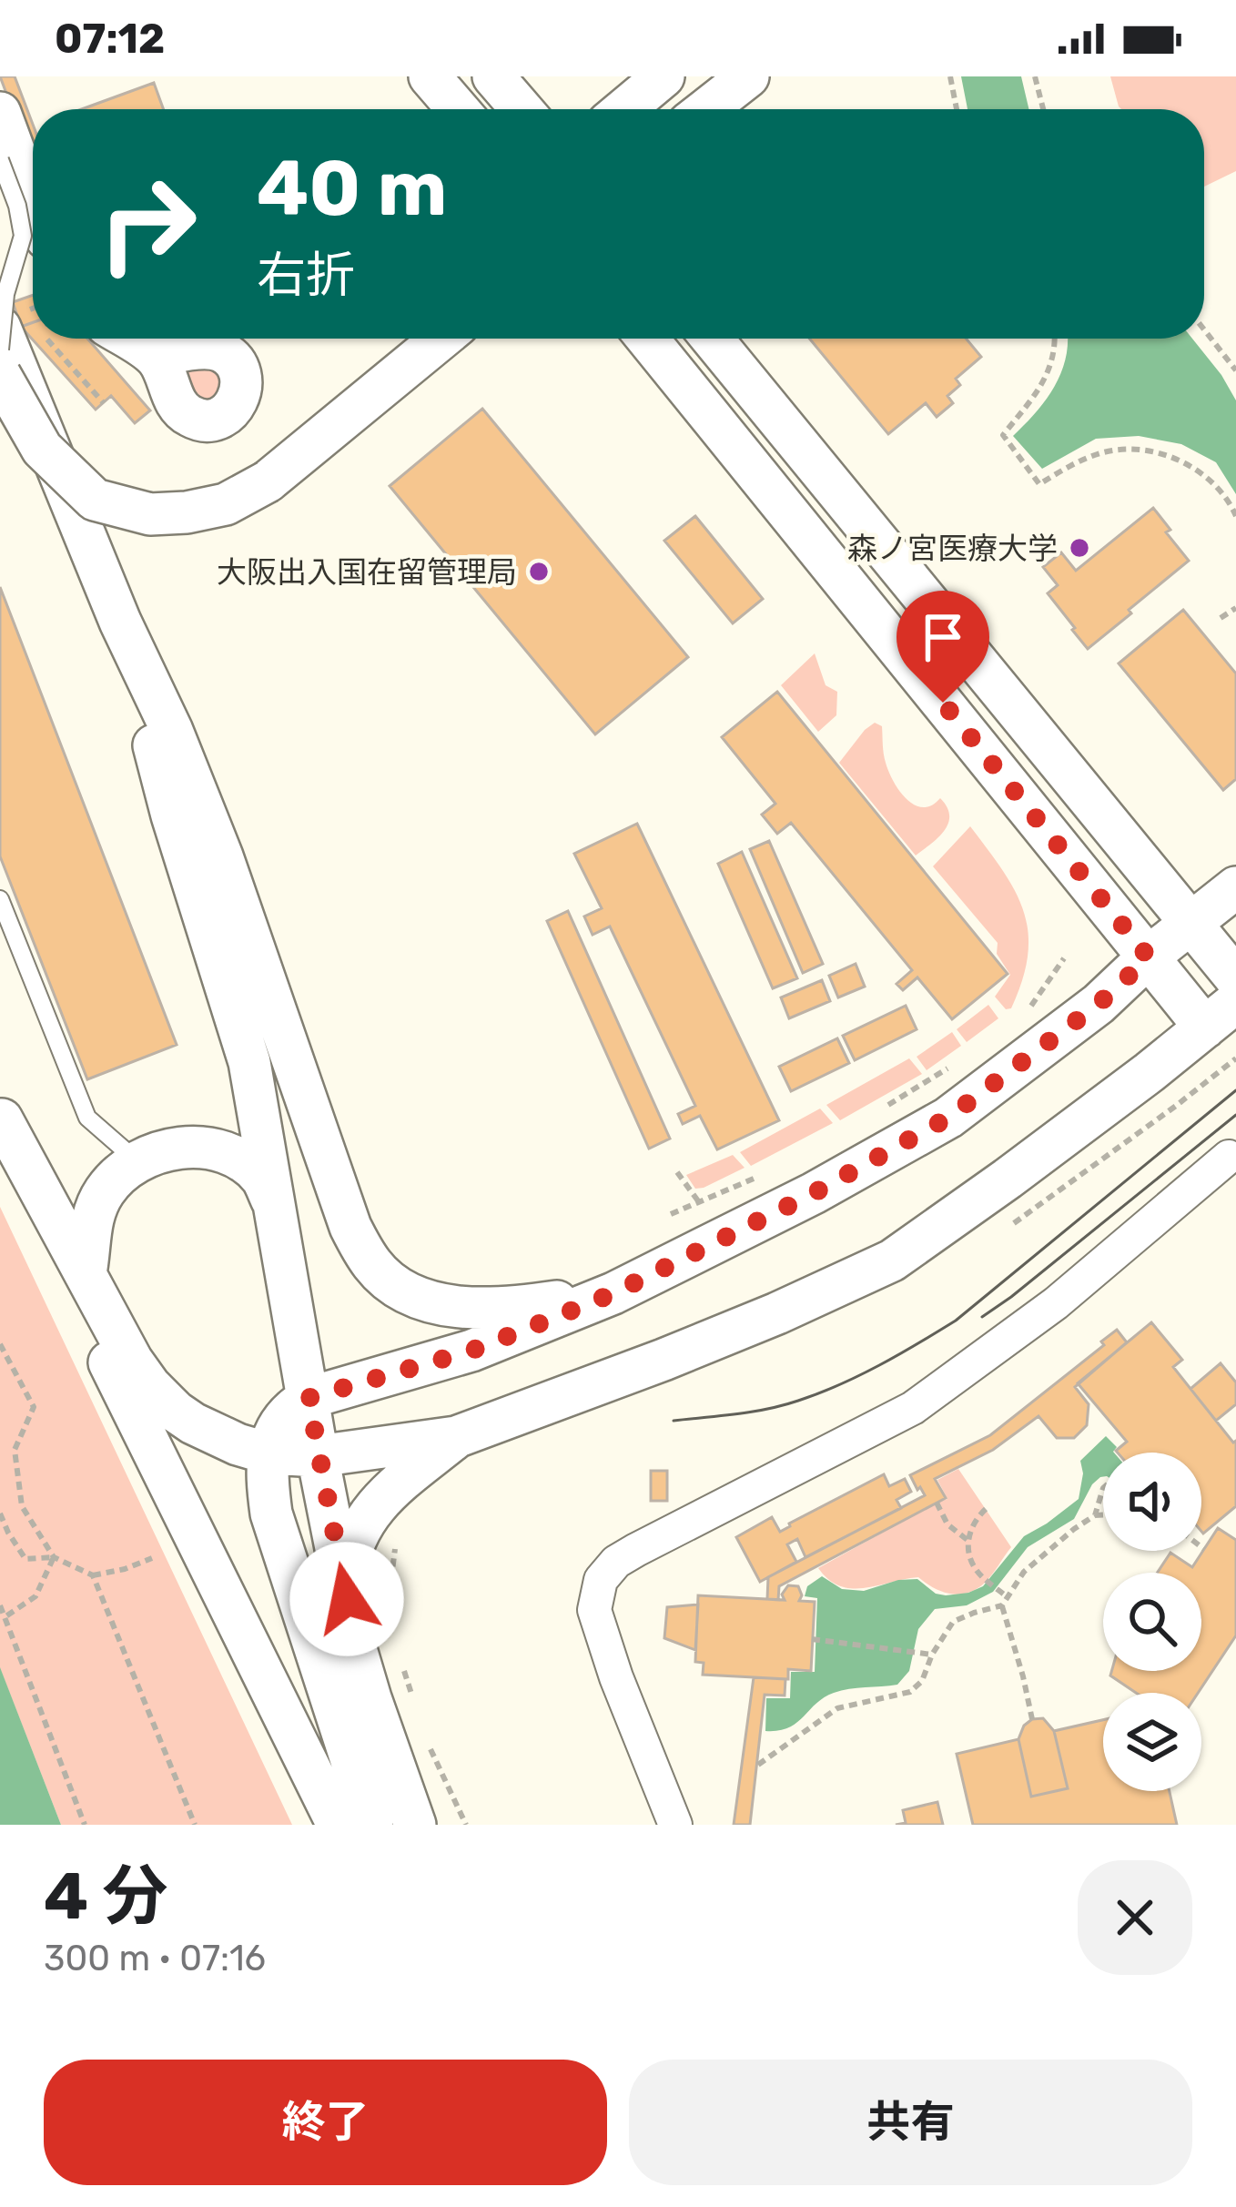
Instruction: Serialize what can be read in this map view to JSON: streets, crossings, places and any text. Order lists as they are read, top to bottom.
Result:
{
  "places": ["森ノ宮医療大学", "大阪出入国在留管理局"],
  "page": {
    "status": "07:12",
    "turn": ["40 m", "右折"],
    "heading": ["4 分", "300 m · 07:16"],
    "buttons": ["終了", "共有"]
  }
}
